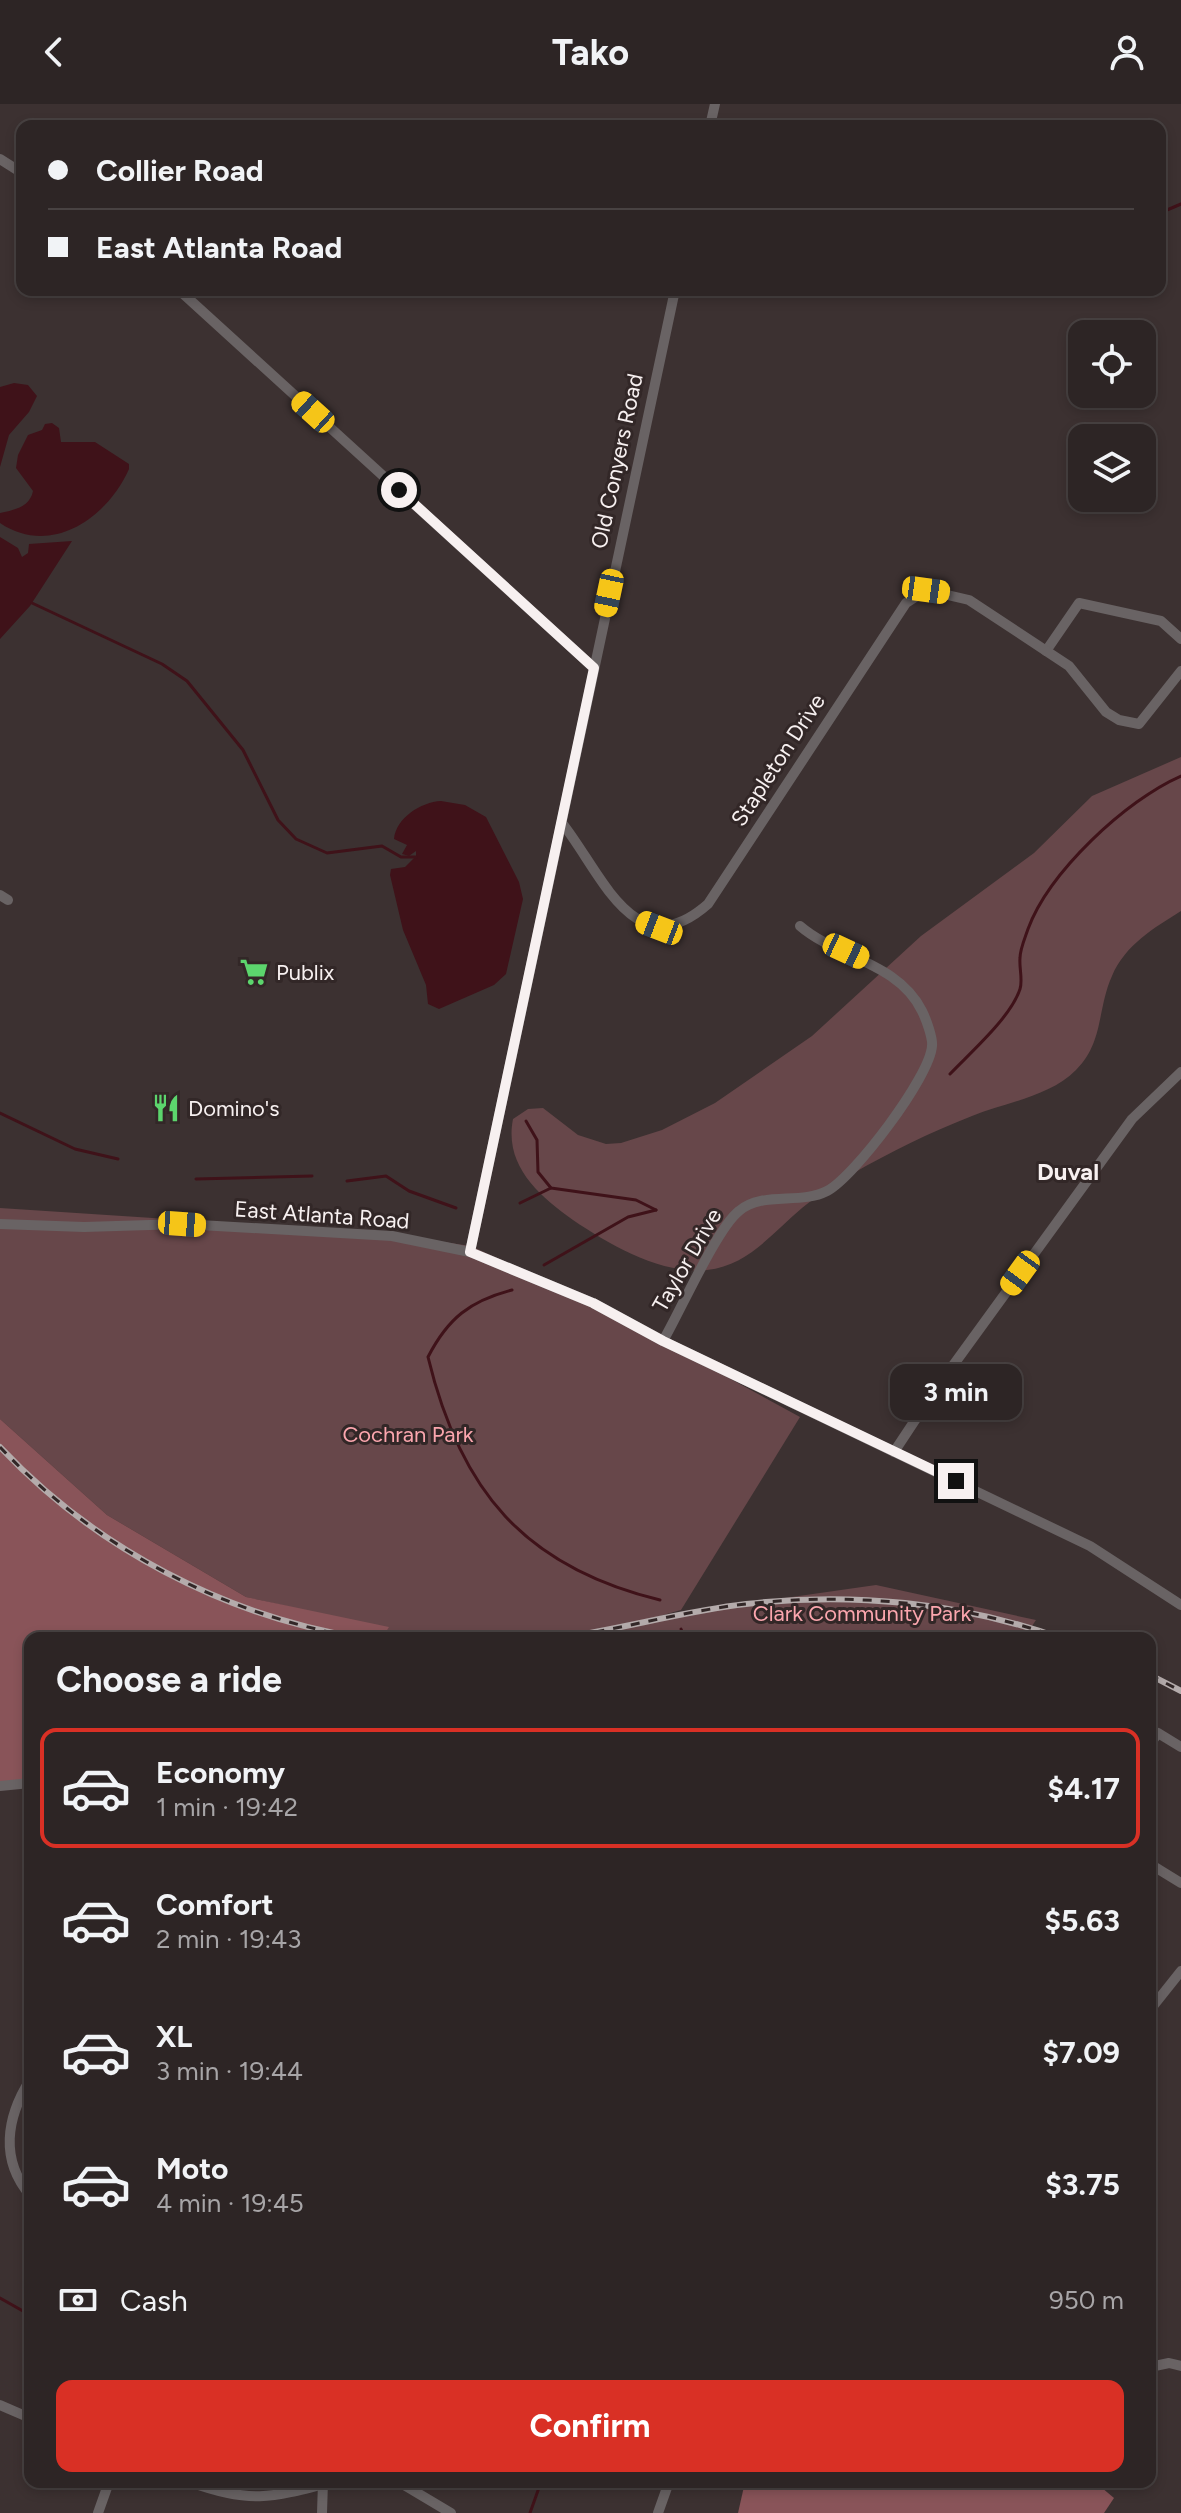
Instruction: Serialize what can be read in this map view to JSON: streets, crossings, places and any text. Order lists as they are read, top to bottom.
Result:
{
  "streets": {
    "street": [
      "Old Conyers Road",
      "Stapleton Drive",
      "East Atlanta Road",
      "Taylor Drive"
    ]
  },
  "crossings": [
    ["Old Conyers Road", "Stapleton Drive"],
    ["Old Conyers Road", "East Atlanta Road"],
    ["East Atlanta Road", "Taylor Drive"]
  ],
  "districts": ["Duval"],
  "parks": ["Cochran Park", "Clark Community Park"],
  "places": {
    "supermarket": ["Publix"],
    "restaurant": ["Domino's"]
  },
  "page": {
    "header": "Tako",
    "banner": ["Collier Road", "East Atlanta Road"],
    "bubble": "3 min",
    "heading": "Choose a ride",
    "list": [
      {
        "name": "Economy",
        "note": "1 min · 19:42",
        "value": "$4.17"
      },
      {
        "name": "Comfort",
        "note": "2 min · 19:43",
        "value": "$5.63"
      },
      {
        "name": "XL",
        "note": "3 min · 19:44",
        "value": "$7.09"
      },
      {
        "name": "Moto",
        "note": "4 min · 19:45",
        "value": "$3.75"
      }
    ],
    "pay": ["Cash", "950 m"],
    "buttons": "Confirm"
  }
}
